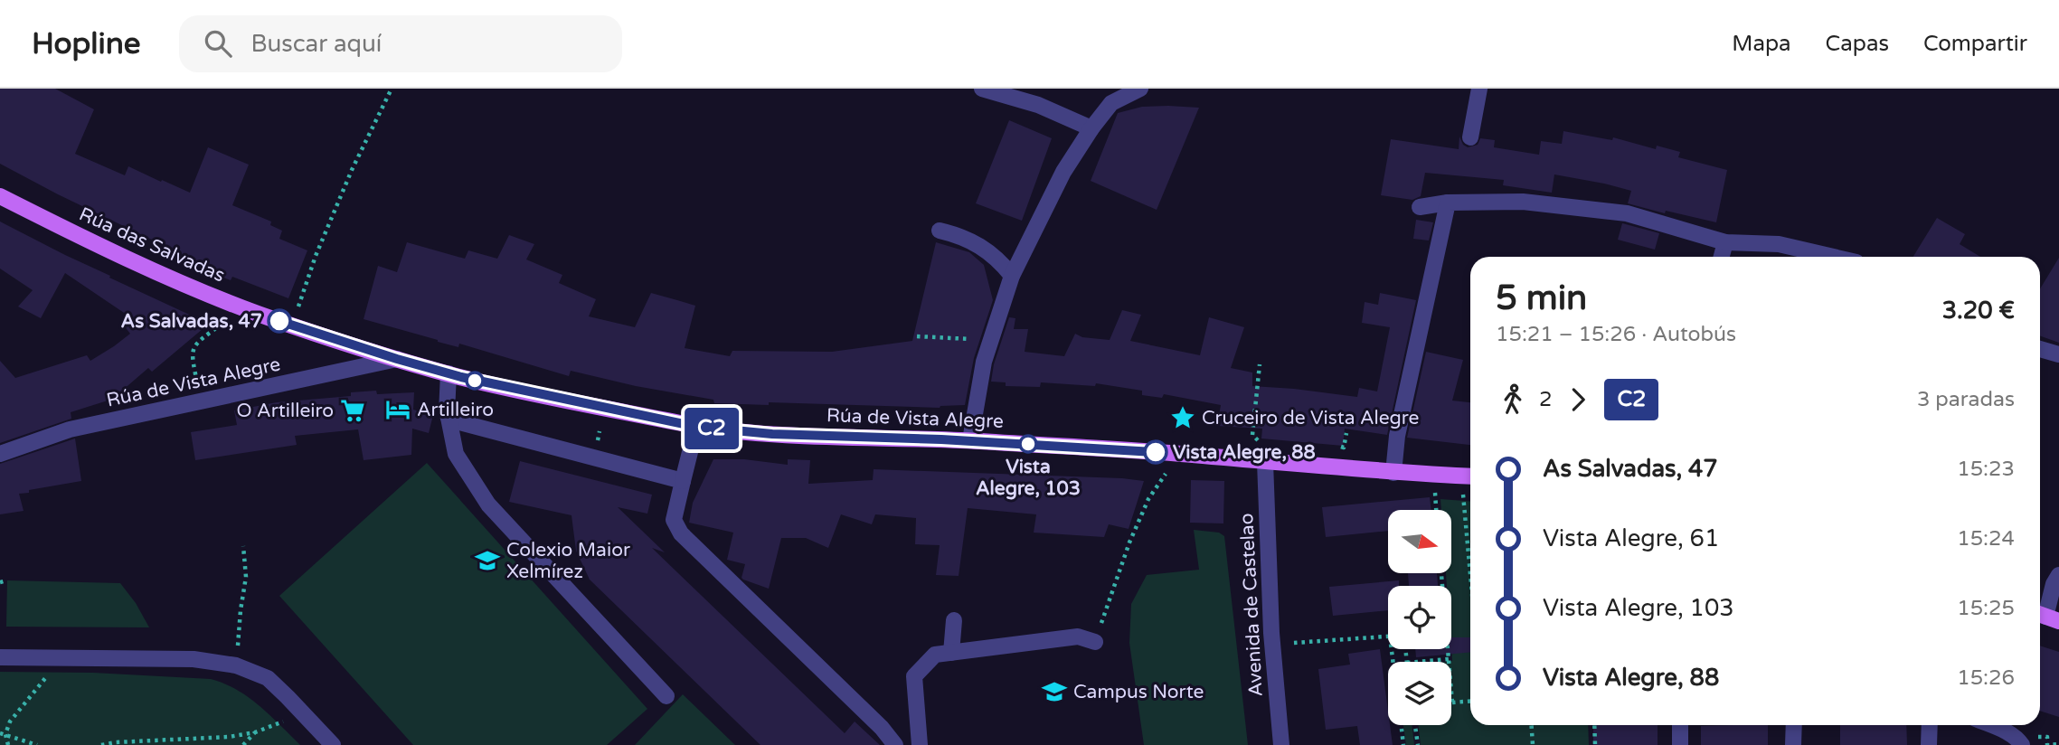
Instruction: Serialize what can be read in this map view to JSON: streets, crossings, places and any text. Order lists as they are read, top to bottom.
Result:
{
  "streets": {
    "main road": ["Rúa das Salvadas", "Rúa de Vista Alegre"],
    "street": ["Avenida de Castelao"]
  },
  "crossings": [
    ["Rúa das Salvadas", "Rúa de Vista Alegre"],
    ["Rúa de Vista Alegre", "Avenida de Castelao"]
  ],
  "places": {
    "other": ["As Salvadas, 47", "Vista Alegre, 103", "Vista Alegre, 88"],
    "hotel": ["Artilleiro"],
    "supermarket": ["O Artilleiro"],
    "place": ["Cruceiro de Vista Alegre"],
    "school or university": ["Colexio Maior Xelmírez", "Campus Norte"]
  },
  "lines": ["bus line C2"],
  "north": "right",
  "page": {
    "header": "Hopline",
    "search": "Buscar aquí",
    "nav": ["Mapa", "Capas", "Compartir"],
    "on_map": "C2",
    "heading": ["5 min", "15:21 – 15:26 · Autobús", "3.20 €"],
    "legs": ["2", "C2", "3 paradas"],
    "list": [
      {
        "name": "As Salvadas, 47",
        "value": "15:23"
      },
      {
        "name": "Vista Alegre, 61",
        "value": "15:24"
      },
      {
        "name": "Vista Alegre, 103",
        "value": "15:25"
      },
      {
        "name": "Vista Alegre, 88",
        "value": "15:26"
      }
    ]
  }
}
